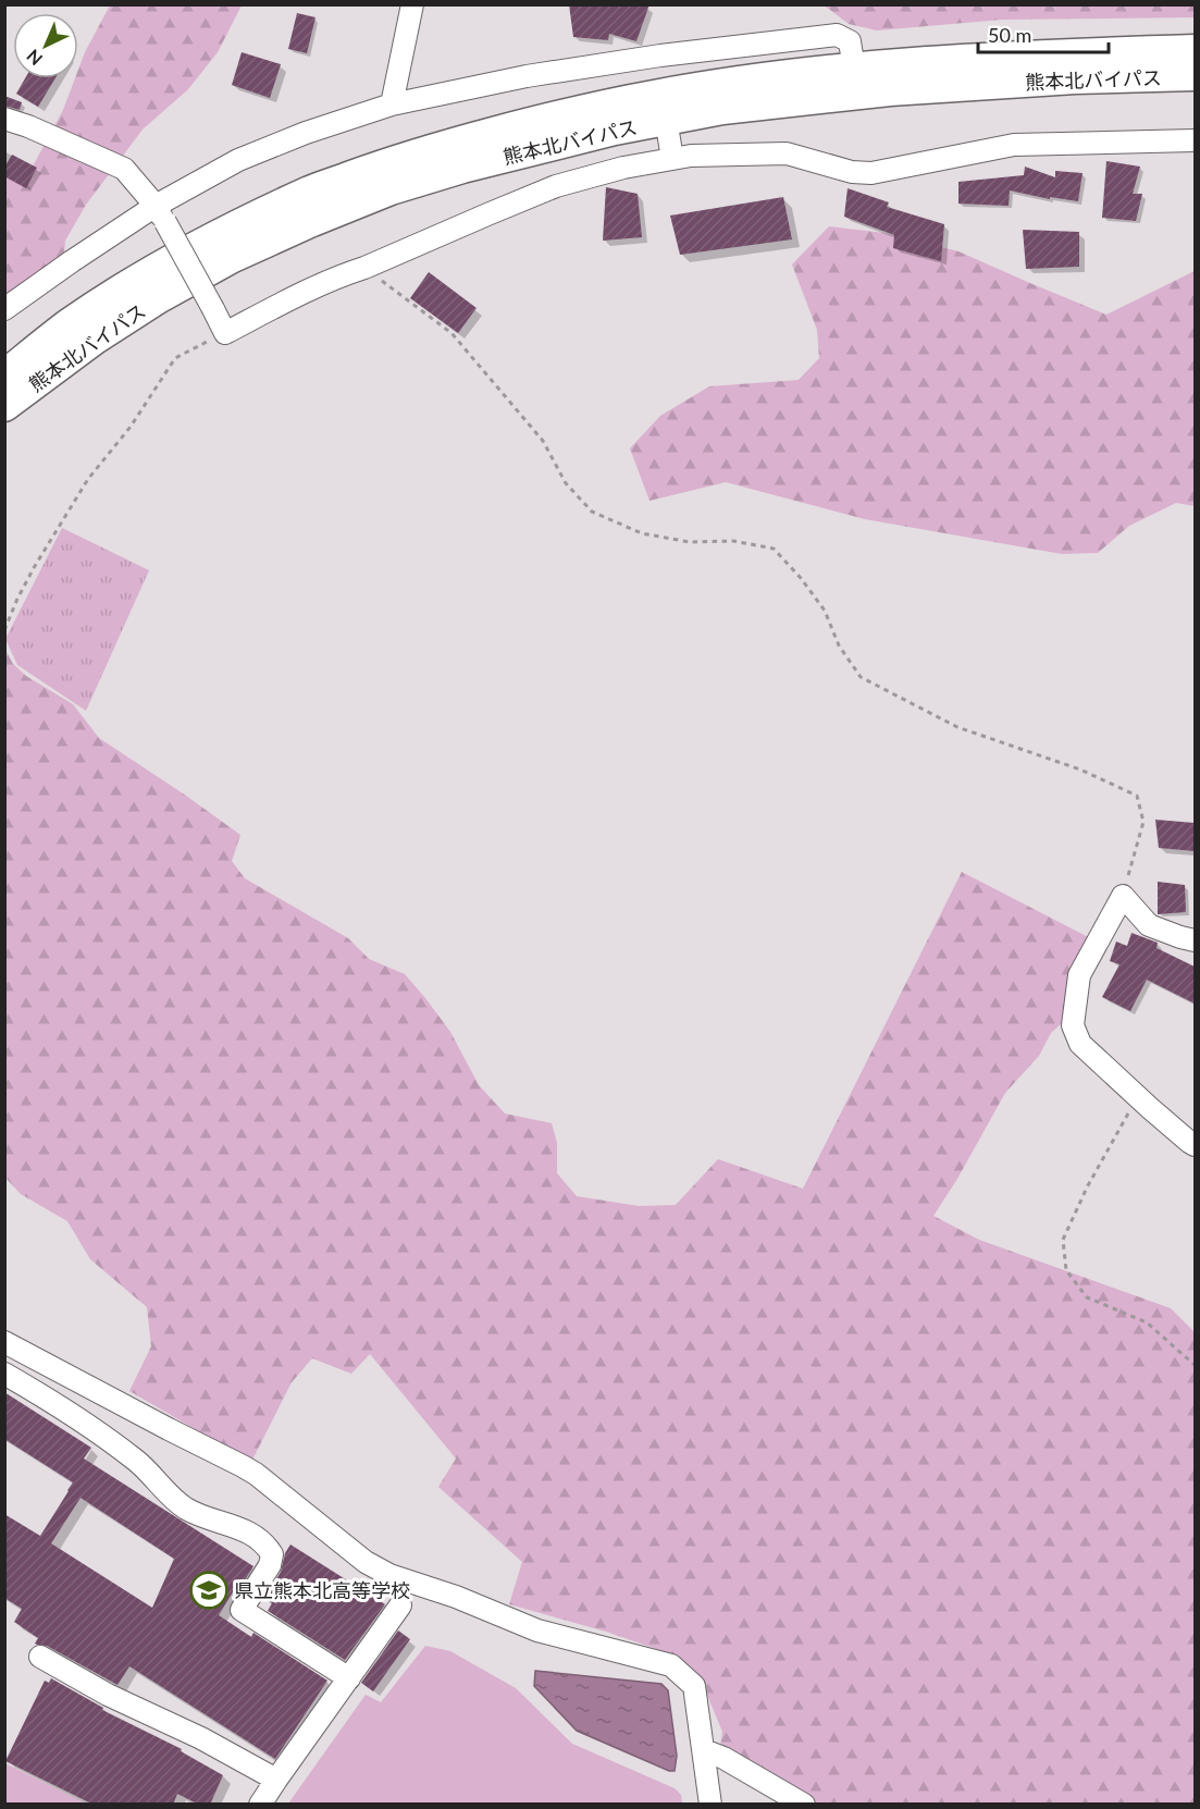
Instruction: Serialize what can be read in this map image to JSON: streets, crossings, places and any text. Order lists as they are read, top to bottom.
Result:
{
  "streets": {
    "highway": ["熊本北バイパス"]
  },
  "places": {
    "school or university": ["県立熊本北高等学校"]
  },
  "scale_bar": "50 m",
  "north": "bottom left"
}
